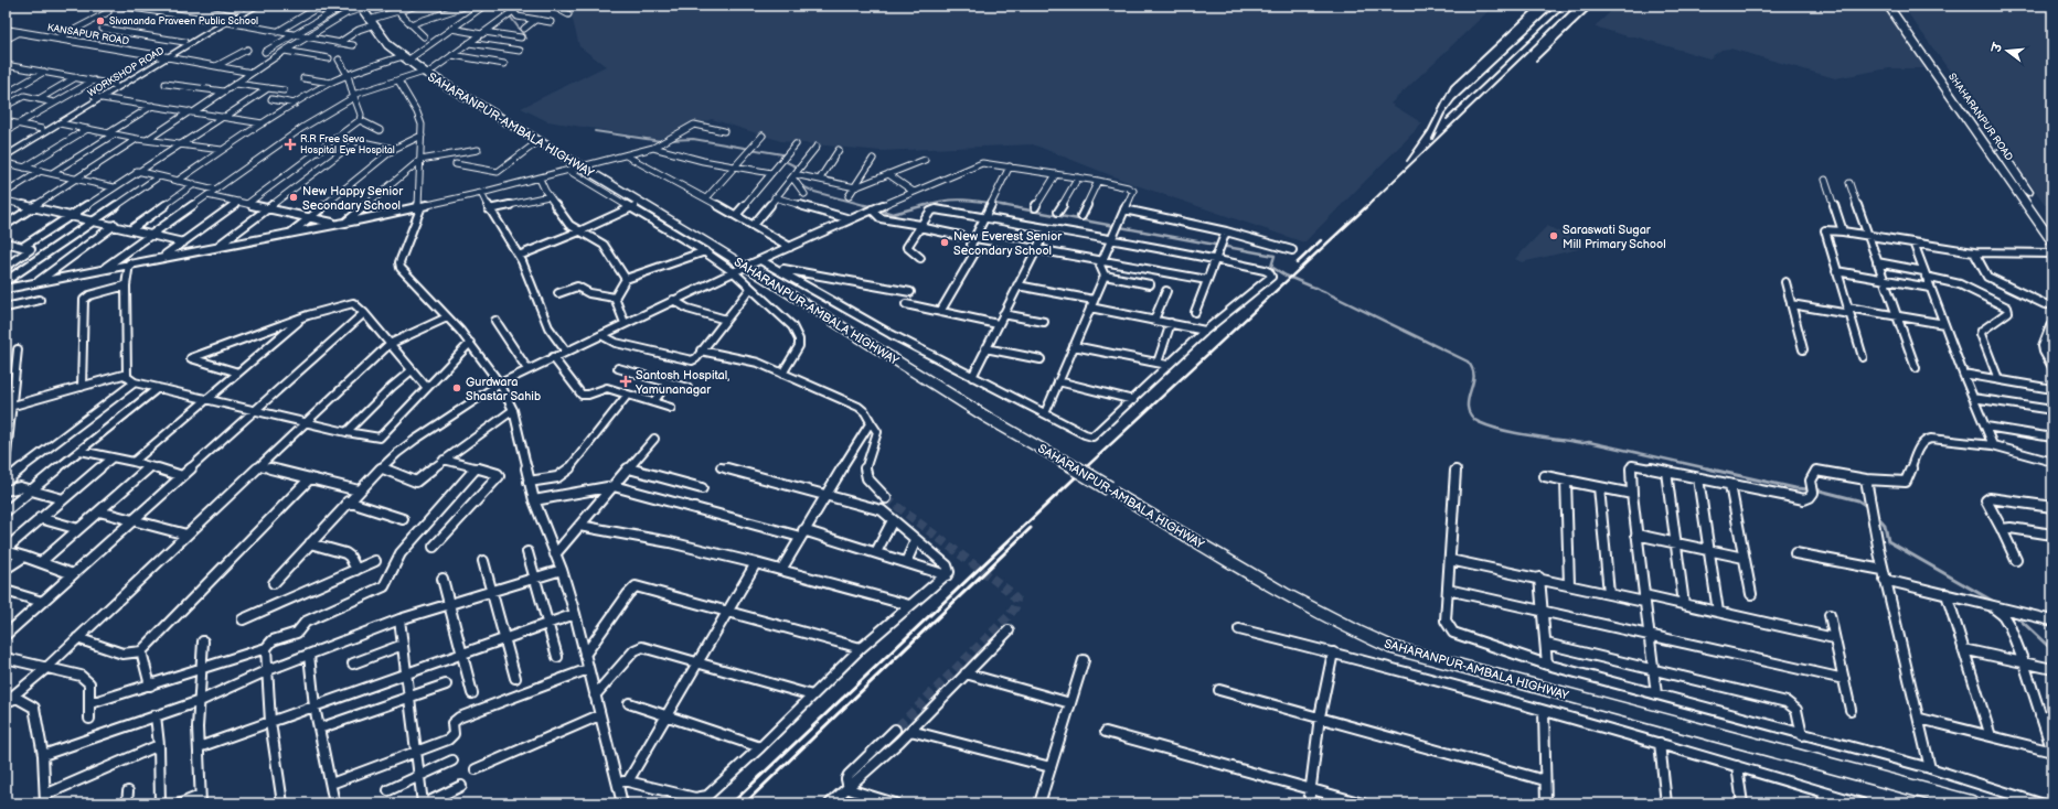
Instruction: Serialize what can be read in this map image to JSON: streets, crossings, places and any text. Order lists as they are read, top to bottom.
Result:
{
  "streets": {
    "main road": ["WORKSHOP ROAD", "SHAHARANPUR ROAD", "SAHARANPUR-AMBALA HIGHWAY"],
    "street": ["KANSAPUR ROAD"]
  },
  "crossings": [
    ["KANSAPUR ROAD", "WORKSHOP ROAD"]
  ],
  "places": {
    "other": [
      "Sivananda Praveen Public School",
      "New Happy Senior Secondary School",
      "Saraswati Sugar Mill Primary School",
      "New Everest Senior Secondary School",
      "Gurdwara Shastar Sahib"
    ],
    "health": ["R.R Free Seva Hospital Eye Hospital", "Santosh Hospital, Yamunanagar"]
  },
  "north": "left"
}
